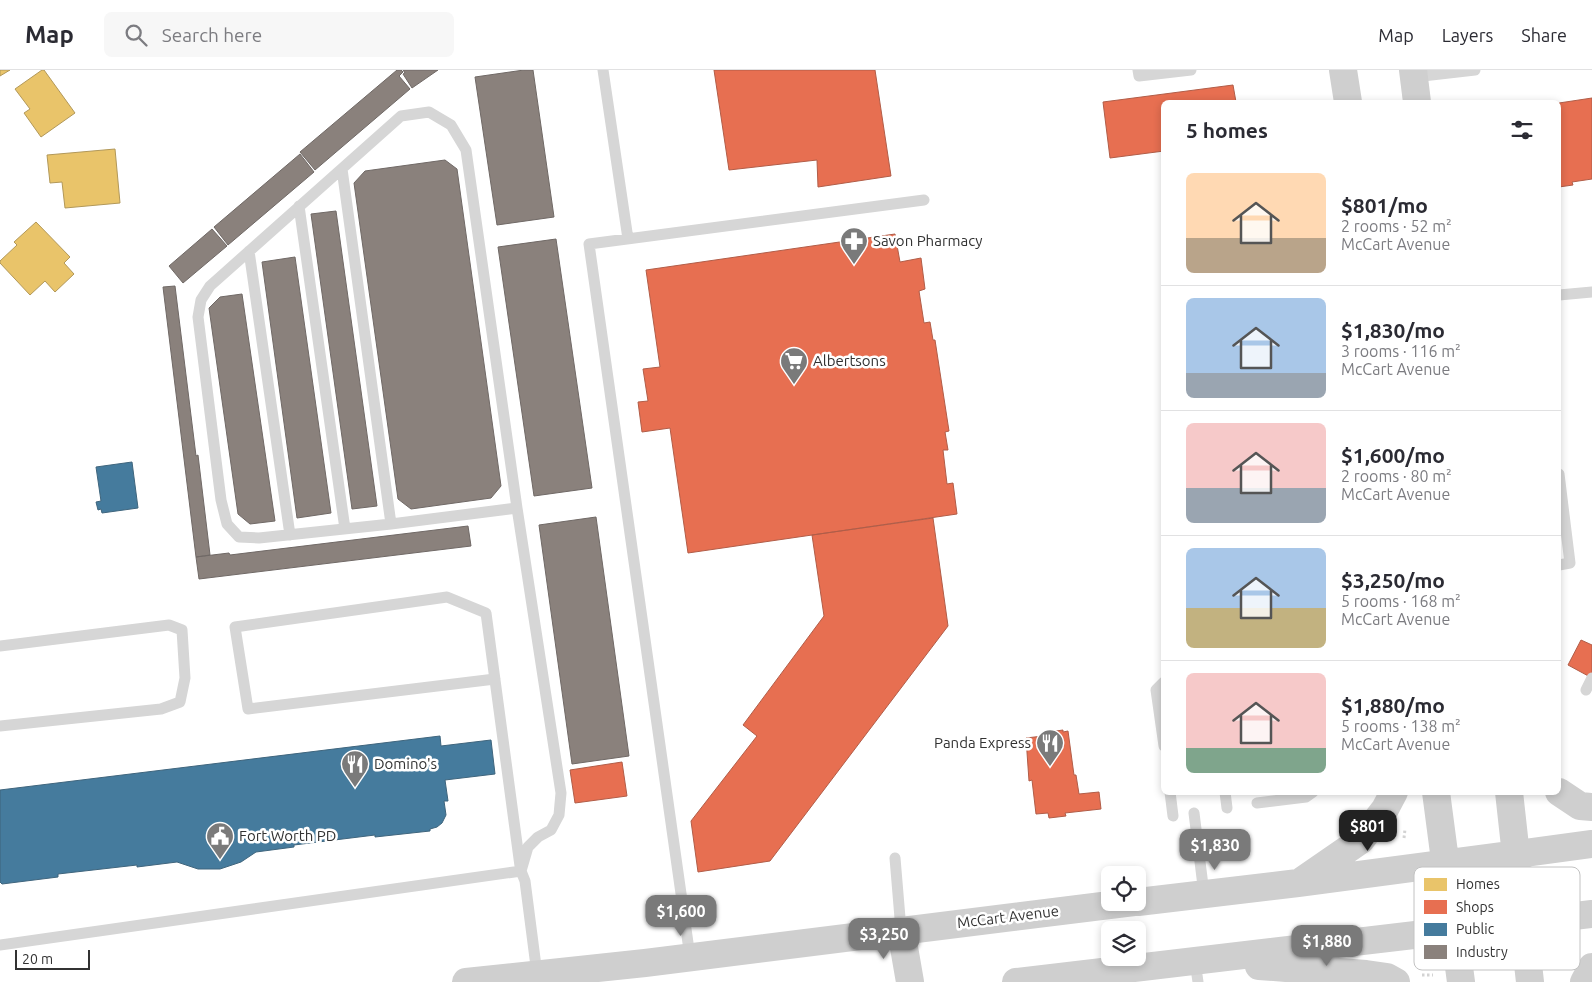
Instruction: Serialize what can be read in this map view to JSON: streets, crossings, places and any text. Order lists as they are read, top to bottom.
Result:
{
  "streets": {
    "main road": ["McCart Avenue"]
  },
  "places": {
    "pharmacy": ["Savon Pharmacy"],
    "supermarket": ["Albertsons"],
    "restaurant": ["Panda Express", "Domino's"],
    "public building": ["Fort Worth PD"]
  },
  "legend": [
    "Homes",
    "Shops",
    "Public",
    "Industry"
  ],
  "scale_bar": "20 m",
  "page": {
    "header": "Map",
    "search": "Search here",
    "nav": ["Map", "Layers", "Share"],
    "heading": "5 homes",
    "list": [
      {
        "name": "$801/mo",
        "note": "2 rooms · 52 m² · McCart Avenue"
      },
      {
        "name": "$1,830/mo",
        "note": "3 rooms · 116 m² · McCart Avenue"
      },
      {
        "name": "$1,600/mo",
        "note": "2 rooms · 80 m² · McCart Avenue"
      },
      {
        "name": "$3,250/mo",
        "note": "5 rooms · 168 m² · McCart Avenue"
      },
      {
        "name": "$1,880/mo",
        "note": "5 rooms · 138 m² · McCart Avenue"
      }
    ],
    "price": [
      "$801",
      "$1,830",
      "$1,600",
      "$3,250",
      "$1,880"
    ],
    "scale": "20 m"
  }
}
